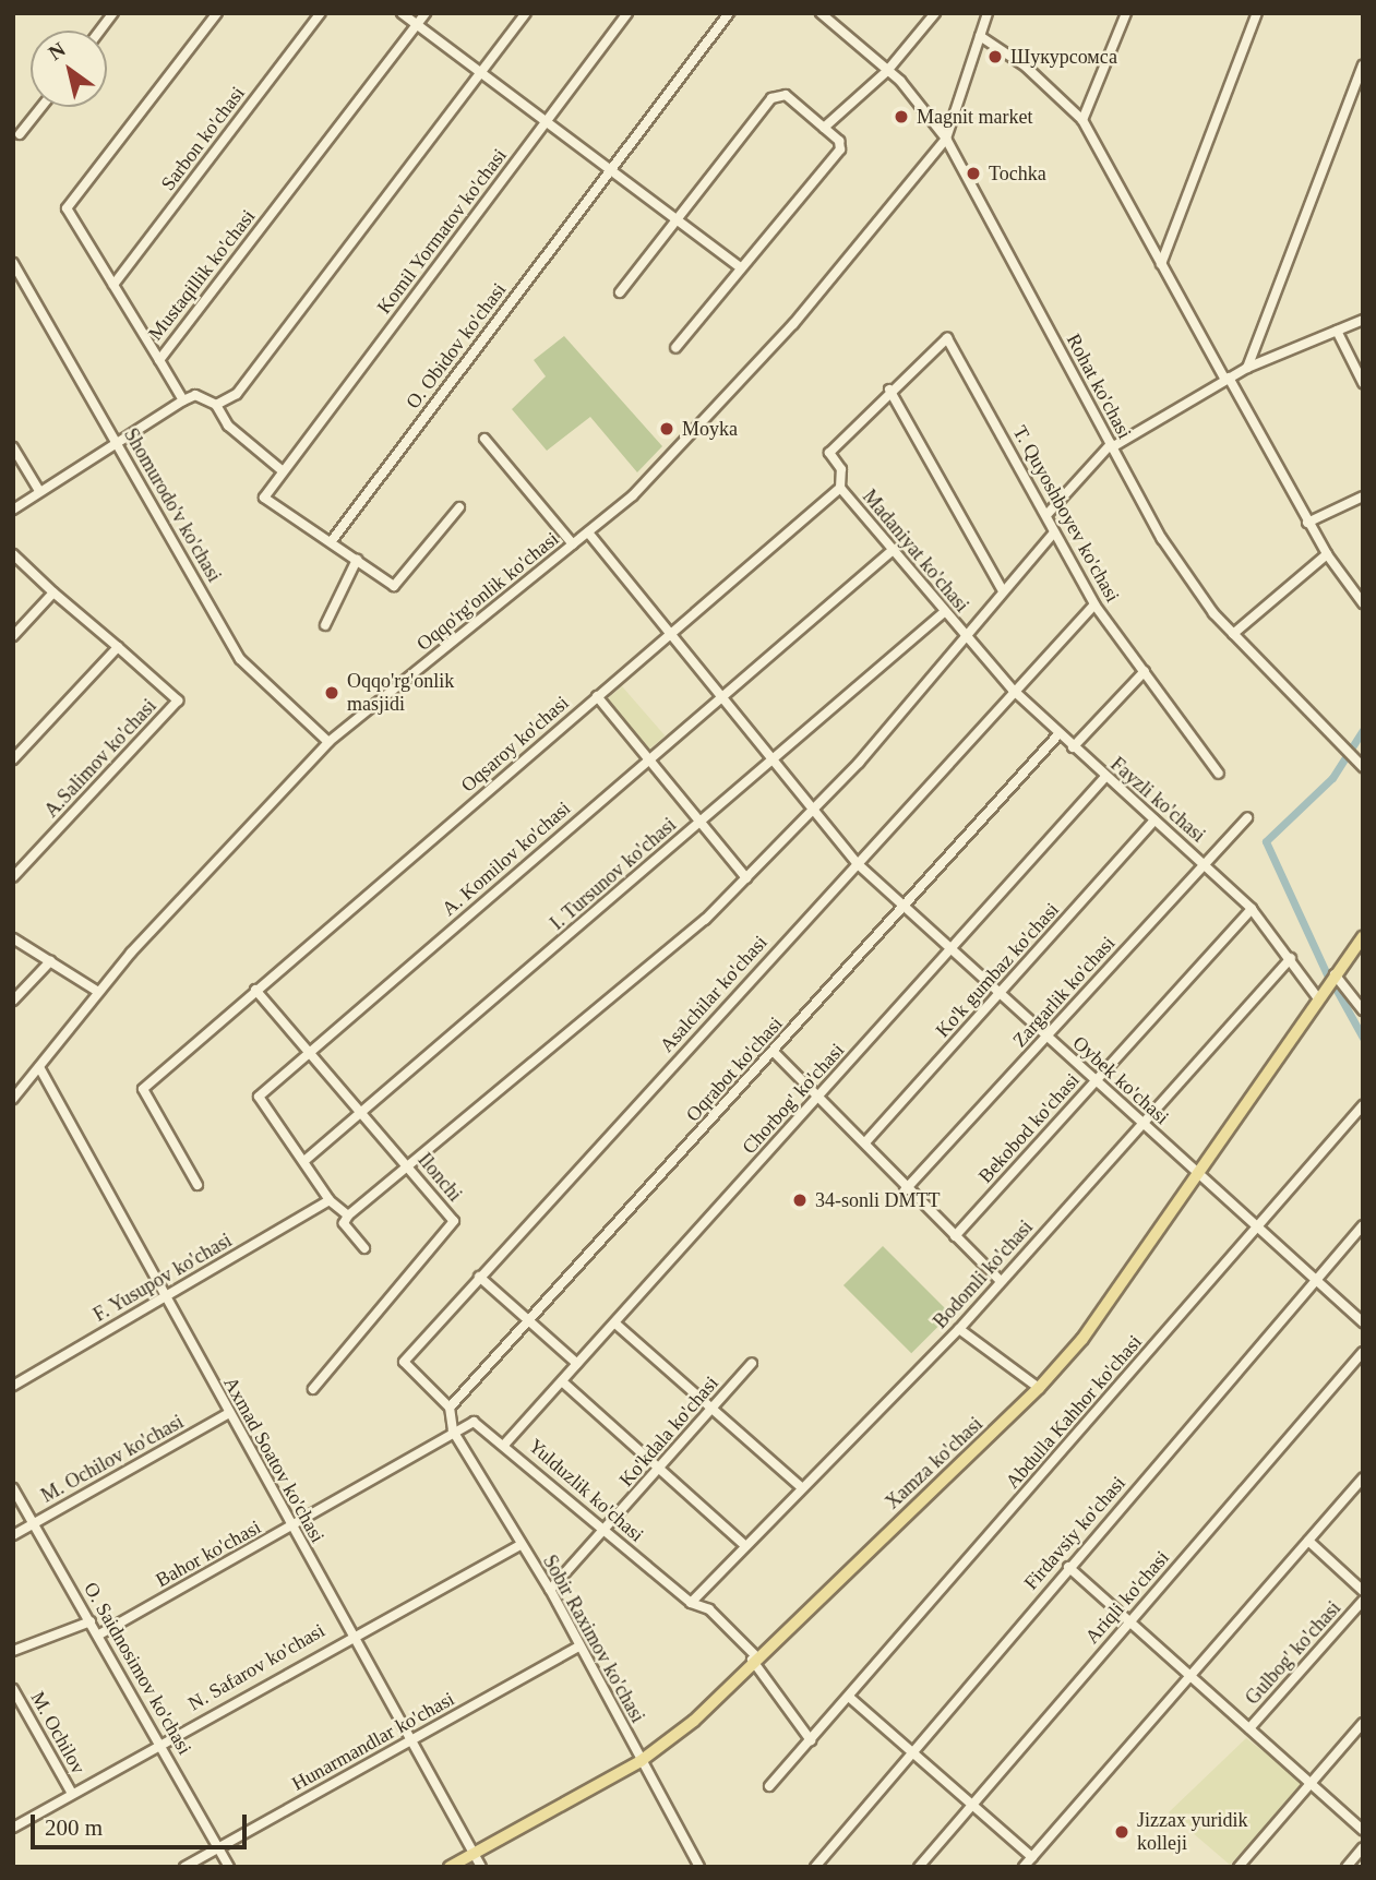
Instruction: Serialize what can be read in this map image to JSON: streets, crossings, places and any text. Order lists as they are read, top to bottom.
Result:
{
  "streets": {
    "main road": ["Xamza ko'chasi"],
    "street": [
      "Sarbon ko'chasi",
      "Komil Yormatov ko'chasi",
      "Mustaqillik ko'chasi",
      "O. Obidov ko'chasi",
      "Rohat ko'chasi",
      "Shomurodo'v ko'chasi",
      "T. Quyoshboyev ko'chasi",
      "Madaniyat ko'chasi",
      "Oqqo'rg'onlik ko'chasi",
      "Oqsaroy ko'chasi",
      "A.Salimov ko'chasi",
      "Fayzli ko'chasi",
      "A. Komilov ko'chasi",
      "I. Tursunov ko'chasi",
      "Ko'k gumbaz ko'chasi",
      "Zargarlik ko'chasi",
      "Asalchilar ko'chasi",
      "Oqrabot ko'chasi",
      "Oybek ko'chasi",
      "Chorbog' ko'chasi",
      "Bekobod ko'chasi",
      "Ilonchi",
      "Bodomli ko'chasi",
      "F. Yusupov ko'chasi",
      "Abdulla Kahhor ko'chasi",
      "Ko'kdala ko'chasi",
      "M. Ochilov ko'chasi",
      "Axmad Soatov ko'chasi",
      "Yulduzlik ko'chasi",
      "Firdavsiy ko'chasi",
      "Bahor ko'chasi",
      "Ariqli ko'chasi",
      "Sobir Raximov ko'chasi",
      "Gulbog' ko'chasi",
      "N. Safarov ko'chasi",
      "O. Saidnosimov ko'chasi",
      "M. Ochilov",
      "Hunarmandlar ko'chasi"
    ]
  },
  "crossings": [
    ["Komil Yormatov ko'chasi", "O. Obidov ko'chasi"],
    ["Rohat ko'chasi", "Oqqo'rg'onlik ko'chasi"],
    ["Shomurodo'v ko'chasi", "Oqqo'rg'onlik ko'chasi"],
    ["T. Quyoshboyev ko'chasi", "Asalchilar ko'chasi"],
    ["Madaniyat ko'chasi", "Oqsaroy ko'chasi"],
    ["Madaniyat ko'chasi", "Fayzli ko'chasi"],
    ["Madaniyat ko'chasi", "A. Komilov ko'chasi"],
    ["Madaniyat ko'chasi", "I. Tursunov ko'chasi"],
    ["Oqqo'rg'onlik ko'chasi", "Oybek ko'chasi"],
    ["Oqqo'rg'onlik ko'chasi", "Axmad Soatov ko'chasi"],
    ["Oqsaroy ko'chasi", "Oybek ko'chasi"],
    ["Oqsaroy ko'chasi", "Ilonchi"],
    ["Fayzli ko'chasi", "Ko'k gumbaz ko'chasi"],
    ["Fayzli ko'chasi", "Zargarlik ko'chasi"],
    ["Fayzli ko'chasi", "Asalchilar ko'chasi"],
    ["Fayzli ko'chasi", "Oqrabot ko'chasi"],
    ["Fayzli ko'chasi", "Chorbog' ko'chasi"],
    ["Fayzli ko'chasi", "Bekobod ko'chasi"],
    ["Fayzli ko'chasi", "Bodomli ko'chasi"],
    ["Fayzli ko'chasi", "Xamza ko'chasi"],
    ["A. Komilov ko'chasi", "I. Tursunov ko'chasi"],
    ["A. Komilov ko'chasi", "Oybek ko'chasi"],
    ["A. Komilov ko'chasi", "Ilonchi"],
    ["A. Komilov ko'chasi", "F. Yusupov ko'chasi"],
    ["I. Tursunov ko'chasi", "Oybek ko'chasi"],
    ["I. Tursunov ko'chasi", "Ilonchi"],
    ["Ko'k gumbaz ko'chasi", "Oybek ko'chasi"],
    ["Zargarlik ko'chasi", "Oybek ko'chasi"],
    ["Asalchilar ko'chasi", "Oqrabot ko'chasi"],
    ["Asalchilar ko'chasi", "Oybek ko'chasi"],
    ["Oqrabot ko'chasi", "Oybek ko'chasi"],
    ["Oybek ko'chasi", "Chorbog' ko'chasi"],
    ["Oybek ko'chasi", "Bekobod ko'chasi"],
    ["Oybek ko'chasi", "Bodomli ko'chasi"],
    ["Oybek ko'chasi", "Abdulla Kahhor ko'chasi"],
    ["Oybek ko'chasi", "Xamza ko'chasi"],
    ["Oybek ko'chasi", "Firdavsiy ko'chasi"],
    ["Chorbog' ko'chasi", "Yulduzlik ko'chasi"],
    ["Bodomli ko'chasi", "Yulduzlik ko'chasi"],
    ["F. Yusupov ko'chasi", "Axmad Soatov ko'chasi"],
    ["Abdulla Kahhor ko'chasi", "Yulduzlik ko'chasi"],
    ["Ko'kdala ko'chasi", "Yulduzlik ko'chasi"],
    ["Ko'kdala ko'chasi", "Sobir Raximov ko'chasi"],
    ["M. Ochilov ko'chasi", "Axmad Soatov ko'chasi"],
    ["M. Ochilov ko'chasi", "O. Saidnosimov ko'chasi"],
    ["Axmad Soatov ko'chasi", "Xamza ko'chasi"],
    ["Axmad Soatov ko'chasi", "Bahor ko'chasi"],
    ["Axmad Soatov ko'chasi", "N. Safarov ko'chasi"],
    ["Axmad Soatov ko'chasi", "Hunarmandlar ko'chasi"],
    ["Xamza ko'chasi", "Yulduzlik ko'chasi"],
    ["Xamza ko'chasi", "Sobir Raximov ko'chasi"],
    ["Yulduzlik ko'chasi", "Bahor ko'chasi"],
    ["Yulduzlik ko'chasi", "Sobir Raximov ko'chasi"],
    ["Bahor ko'chasi", "Sobir Raximov ko'chasi"],
    ["Bahor ko'chasi", "O. Saidnosimov ko'chasi"],
    ["Sobir Raximov ko'chasi", "N. Safarov ko'chasi"],
    ["Sobir Raximov ko'chasi", "Hunarmandlar ko'chasi"],
    ["N. Safarov ko'chasi", "O. Saidnosimov ko'chasi"],
    ["N. Safarov ko'chasi", "M. Ochilov"],
    ["O. Saidnosimov ko'chasi", "Hunarmandlar ko'chasi"]
  ],
  "places": [
    "Шукурсомса",
    "Magnit market",
    "Tochka",
    "Moyka",
    "Oqqo'rg'onlik masjidi",
    "34-sonli DMTT",
    "Jizzax yuridik kolleji"
  ],
  "scale_bar": "200 m",
  "north": "top left"
}
